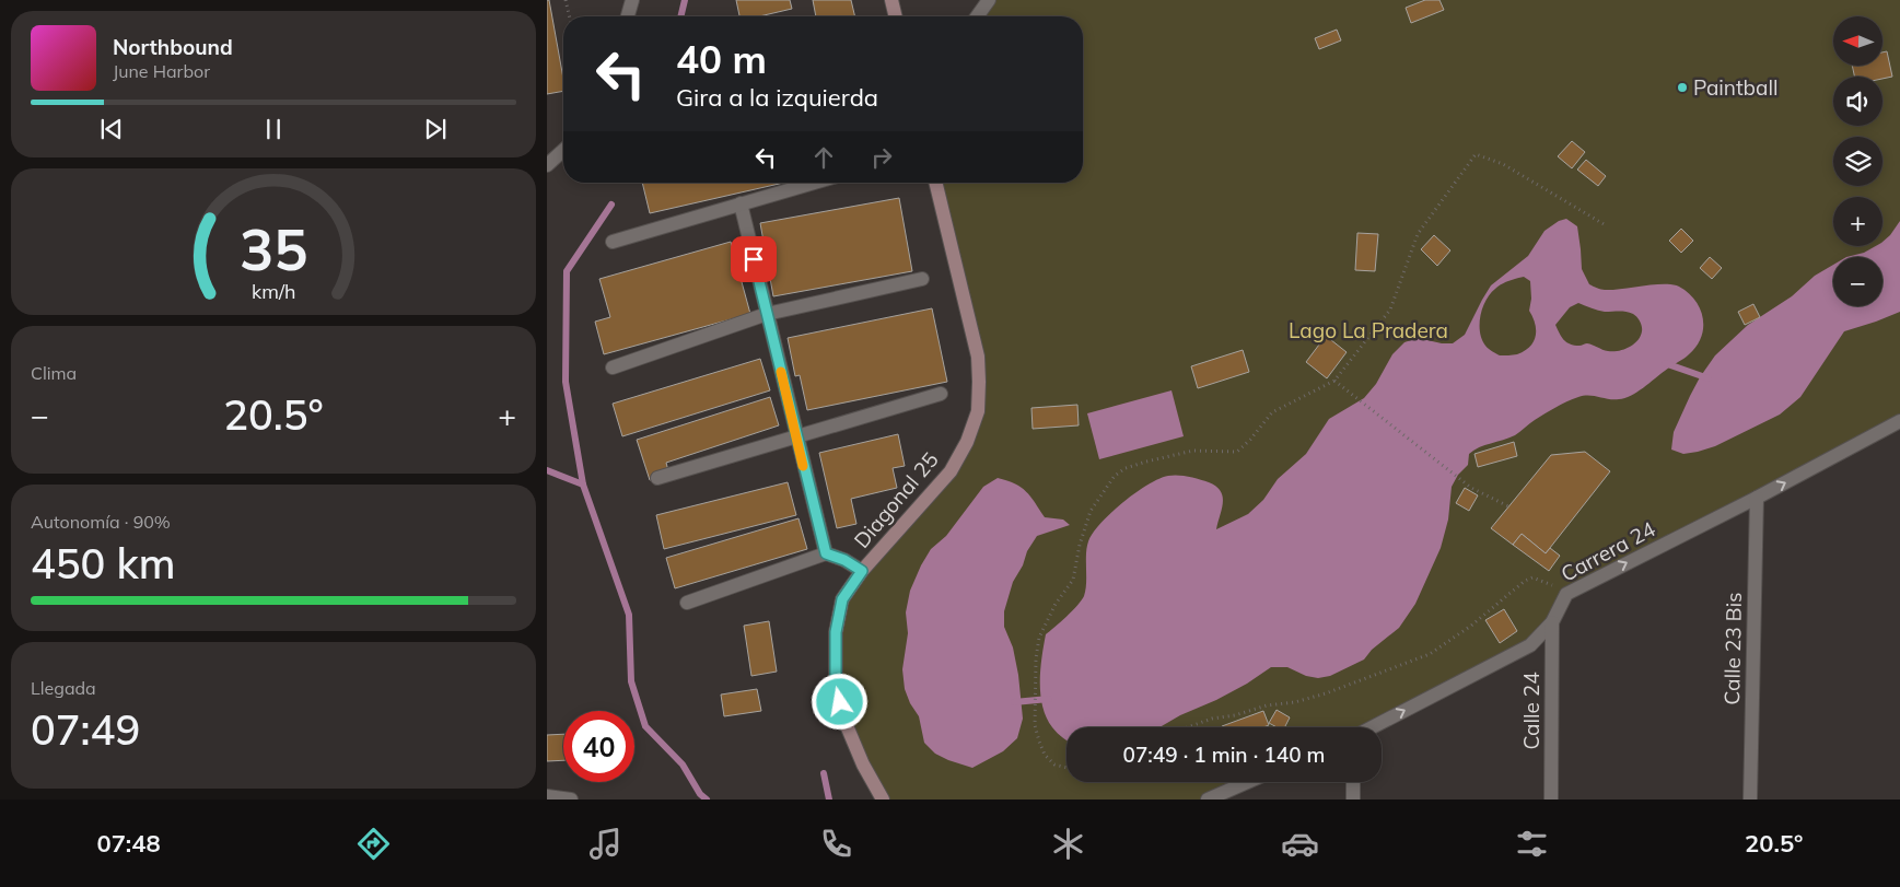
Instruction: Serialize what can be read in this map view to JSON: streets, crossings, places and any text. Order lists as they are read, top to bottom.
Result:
{
  "streets": {
    "street": [
      "Diagonal 25",
      "Carrera 24",
      "Calle 23 Bis",
      "Calle 24"
    ]
  },
  "crossings": [
    ["Carrera 24", "Calle 23 Bis"],
    ["Carrera 24", "Calle 24"]
  ],
  "one_way": ["Carrera 24"],
  "parks": ["Lago La Pradera"],
  "places": ["Paintball"],
  "north": "left",
  "page": {
    "map_buttons": ["+", "−"],
    "turn": ["40 m", "Gira a la izquierda"],
    "song": ["Northbound", "June Harbor"],
    "tile": [
      "Clima",
      ["Autonomía · 90%", "450 km"],
      ["Llegada", "07:49"]
    ],
    "heat": ["−", "20.5°", "+"],
    "limit": "40",
    "trip": "07:49 · 1 min · 140 m",
    "tabs": ["07:48", "20.5°"],
    "gauge": ["35", "km/h"]
  }
}
